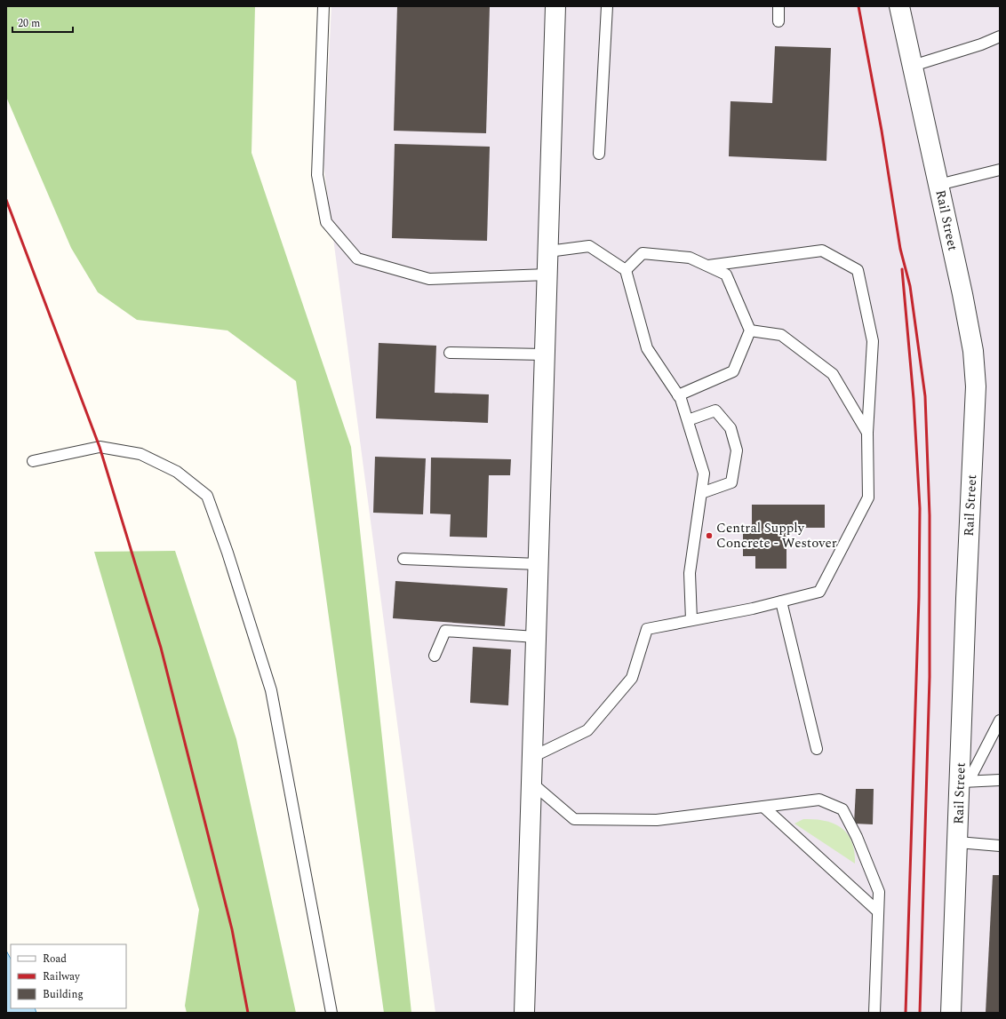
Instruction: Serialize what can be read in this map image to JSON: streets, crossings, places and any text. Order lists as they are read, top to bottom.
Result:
{
  "streets": {
    "street": ["Rail Street"]
  },
  "places": ["Central Supply Concrete - Westover"],
  "legend": ["Road", "Railway", "Building"],
  "scale_bar": "20 m"
}
